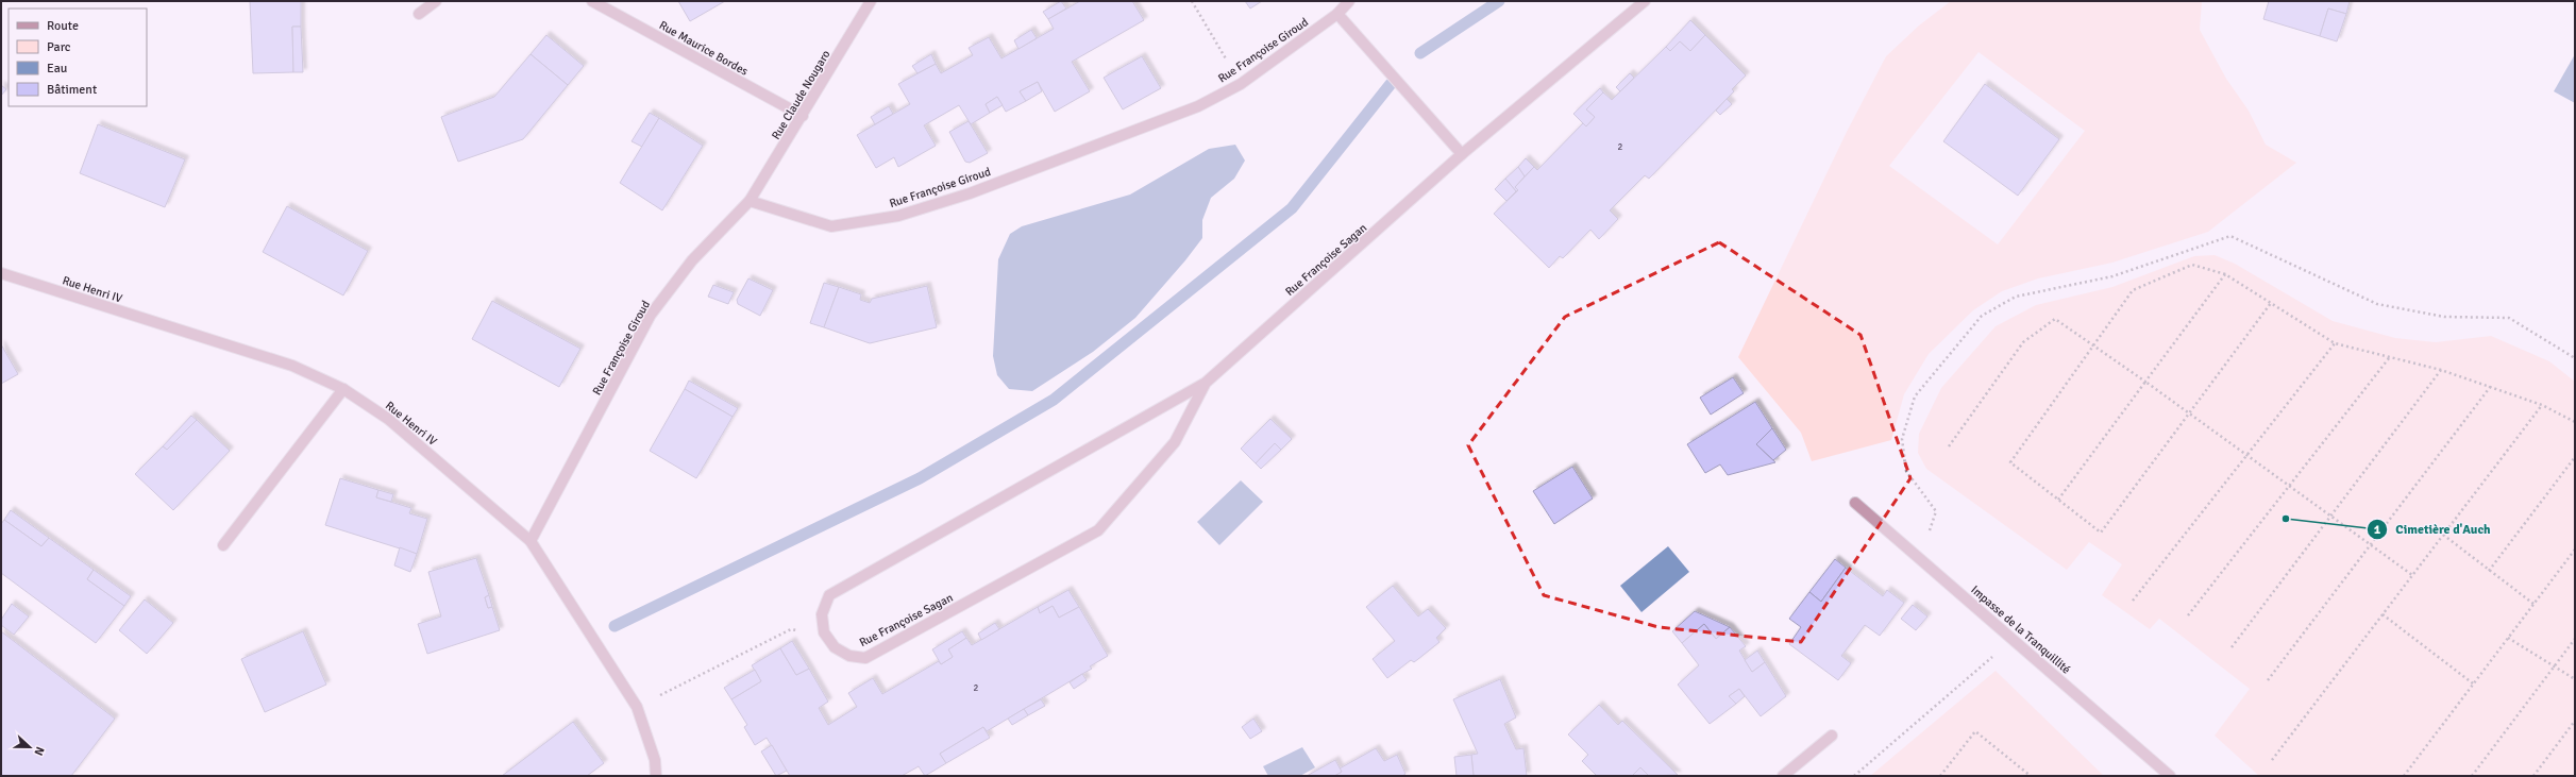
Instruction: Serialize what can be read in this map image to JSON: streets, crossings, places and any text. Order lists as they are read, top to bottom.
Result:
{
  "streets": {
    "street": [
      "Rue Maurice Bordes",
      "Rue Françoise Giroud",
      "Rue Claude Nougaro",
      "Rue Françoise Sagan",
      "Rue Henri IV",
      "Impasse de la Tranquillité"
    ]
  },
  "crossings": [
    ["Rue Maurice Bordes", "Rue Claude Nougaro"],
    ["Rue Françoise Giroud", "Rue Claude Nougaro"],
    ["Rue Françoise Giroud", "Rue Henri IV"]
  ],
  "places": ["Cimetière d'Auch"],
  "house_numbers": ["2", "2"],
  "legend": [
    "Route",
    "Parc",
    "Eau",
    "Bâtiment"
  ],
  "north": "right"
}
